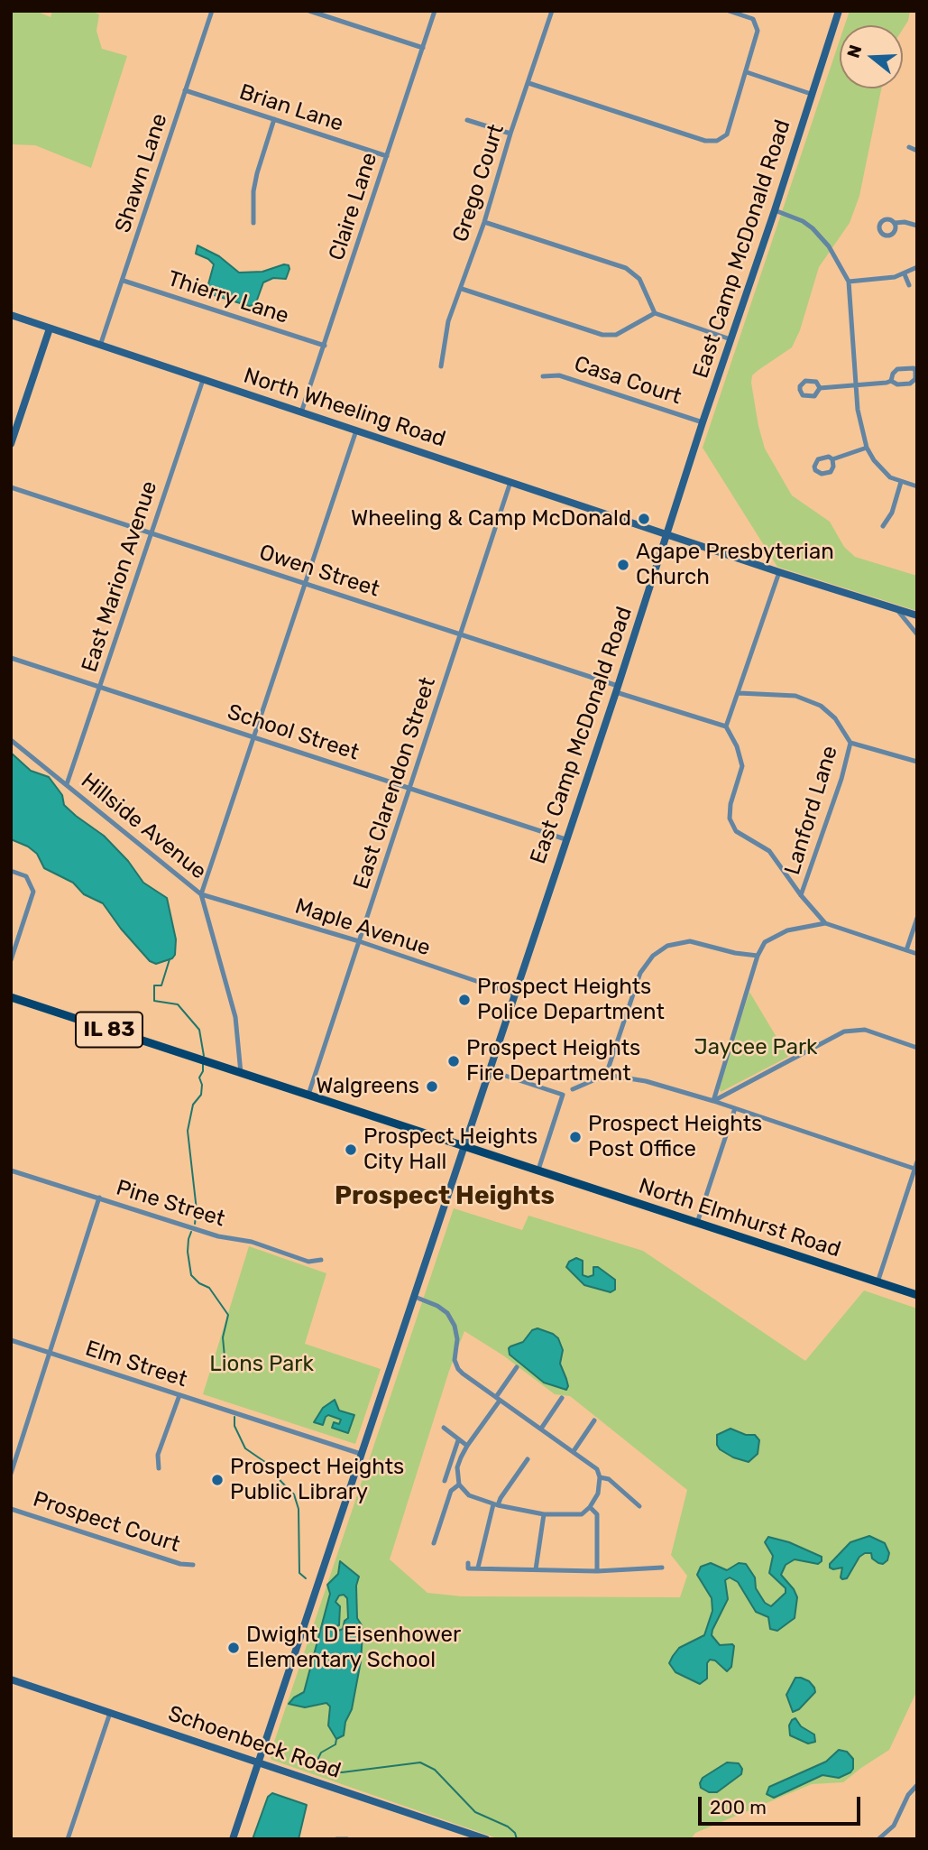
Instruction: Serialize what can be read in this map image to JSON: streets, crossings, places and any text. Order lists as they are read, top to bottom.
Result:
{
  "streets": {
    "main road": [
      "East Camp McDonald Road",
      "North Wheeling Road",
      "IL 83",
      "North Elmhurst Road",
      "Schoenbeck Road"
    ],
    "street": [
      "Brian Lane",
      "Shawn Lane",
      "Grego Court",
      "Claire Lane",
      "Thierry Lane",
      "Casa Court",
      "Owen Street",
      "East Marion Avenue",
      "School Street",
      "East Clarendon Street",
      "Lanford Lane",
      "Hillside Avenue",
      "Maple Avenue",
      "Pine Street",
      "Elm Street",
      "Prospect Court"
    ]
  },
  "crossings": [
    ["Brian Lane", "Shawn Lane"],
    ["Brian Lane", "Claire Lane"],
    ["Shawn Lane", "Thierry Lane"],
    ["Shawn Lane", "North Wheeling Road"],
    ["Claire Lane", "Thierry Lane"],
    ["Claire Lane", "North Wheeling Road"],
    ["East Camp McDonald Road", "Casa Court"],
    ["East Camp McDonald Road", "North Wheeling Road"],
    ["East Camp McDonald Road", "Owen Street"],
    ["East Camp McDonald Road", "School Street"],
    ["East Camp McDonald Road", "Maple Avenue"],
    ["East Camp McDonald Road", "North Elmhurst Road"],
    ["East Camp McDonald Road", "Elm Street"],
    ["East Camp McDonald Road", "Schoenbeck Road"],
    ["North Wheeling Road", "East Marion Avenue"],
    ["North Wheeling Road", "East Clarendon Street"],
    ["Owen Street", "East Marion Avenue"],
    ["Owen Street", "East Clarendon Street"],
    ["East Marion Avenue", "School Street"],
    ["East Marion Avenue", "Hillside Avenue"],
    ["School Street", "East Clarendon Street"],
    ["East Clarendon Street", "Maple Avenue"],
    ["East Clarendon Street", "North Elmhurst Road"],
    ["Hillside Avenue", "Maple Avenue"],
    ["Hillside Avenue", "North Elmhurst Road"]
  ],
  "districts": ["Prospect Heights"],
  "parks": ["Jaycee Park", "Lions Park"],
  "places": [
    "Wheeling & Camp McDonald",
    "Agape Presbyterian Church",
    "Prospect Heights Police Department",
    "Prospect Heights Fire Department",
    "Walgreens",
    "Prospect Heights Post Office",
    "Prospect Heights City Hall",
    "Prospect Heights Public Library",
    "Dwight D Eisenhower Elementary School"
  ],
  "scale_bar": "200 m",
  "north": "left"
}
